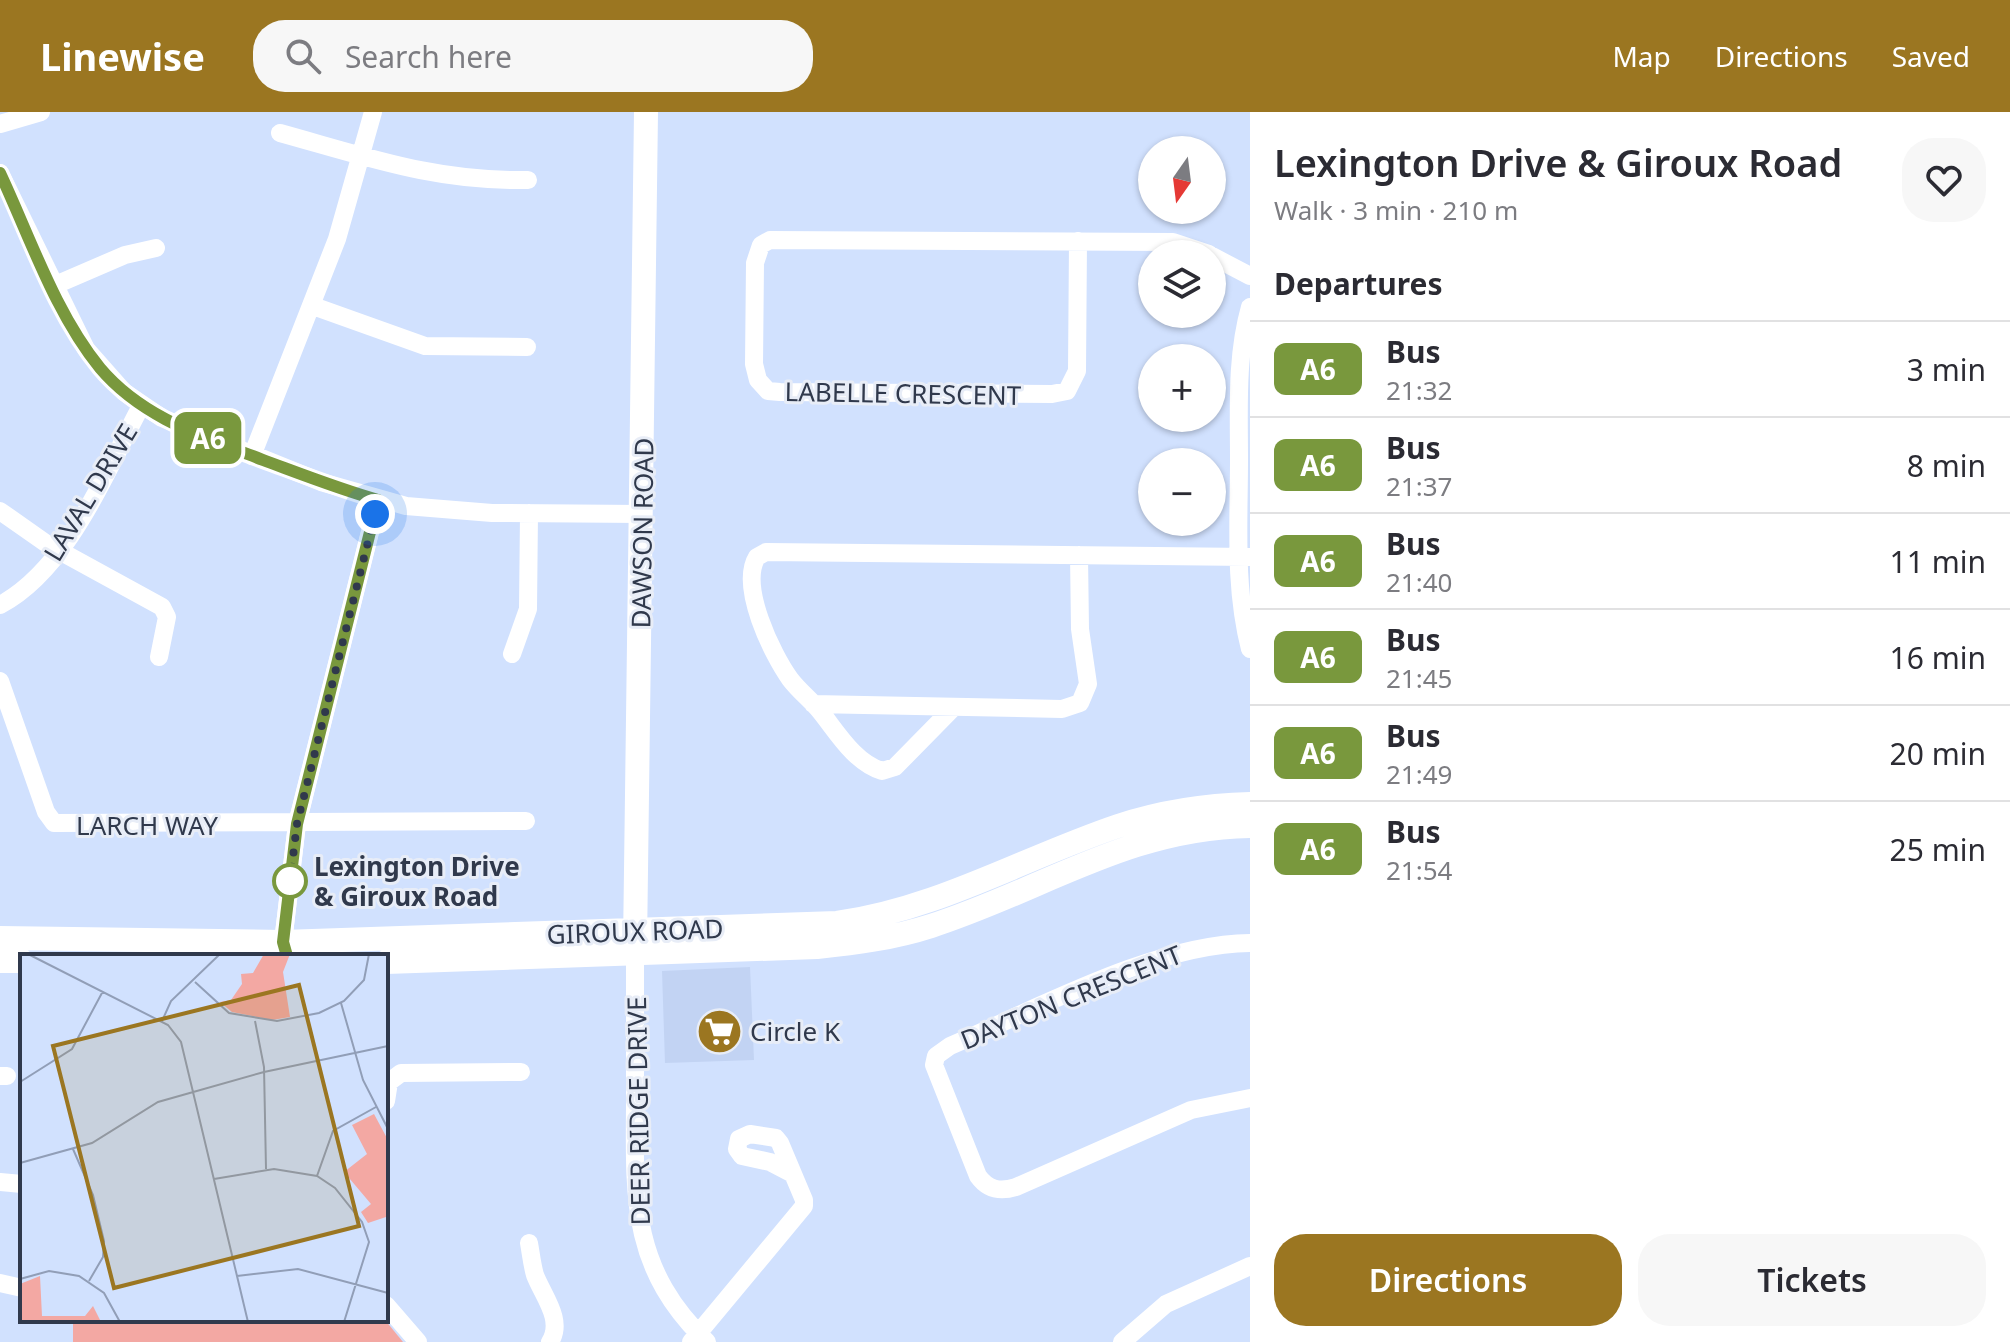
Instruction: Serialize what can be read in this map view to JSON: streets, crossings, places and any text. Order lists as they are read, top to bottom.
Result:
{
  "streets": {
    "main road": ["DAWSON ROAD", "GIROUX ROAD"],
    "street": [
      "LABELLE CRESCENT",
      "LAVAL DRIVE",
      "LARCH WAY",
      "DAYTON CRESCENT",
      "DEER RIDGE DRIVE"
    ]
  },
  "crossings": [
    ["DAWSON ROAD", "GIROUX ROAD"],
    ["DAWSON ROAD", "DEER RIDGE DRIVE"],
    ["GIROUX ROAD", "DEER RIDGE DRIVE"]
  ],
  "places": {
    "other": ["Lexington Drive & Giroux Road"],
    "supermarket": ["Circle K"]
  },
  "lines": ["bus line A6"],
  "north": "bottom",
  "page": {
    "header": "Linewise",
    "search": "Search here",
    "nav": ["Map", "Directions", "Saved"],
    "on_map": "A6",
    "heading": [
      ["Lexington Drive & Giroux Road", "Walk · 3 min · 210 m"],
      "Departures"
    ],
    "map_buttons": ["+", "−"],
    "list": [
      {
        "mark": "A6",
        "name": "Bus",
        "note": "21:32",
        "value": "3 min"
      },
      {
        "mark": "A6",
        "name": "Bus",
        "note": "21:37",
        "value": "8 min"
      },
      {
        "mark": "A6",
        "name": "Bus",
        "note": "21:40",
        "value": "11 min"
      },
      {
        "mark": "A6",
        "name": "Bus",
        "note": "21:45",
        "value": "16 min"
      },
      {
        "mark": "A6",
        "name": "Bus",
        "note": "21:49",
        "value": "20 min"
      },
      {
        "mark": "A6",
        "name": "Bus",
        "note": "21:54",
        "value": "25 min"
      }
    ],
    "buttons": ["Directions", "Tickets"]
  }
}
